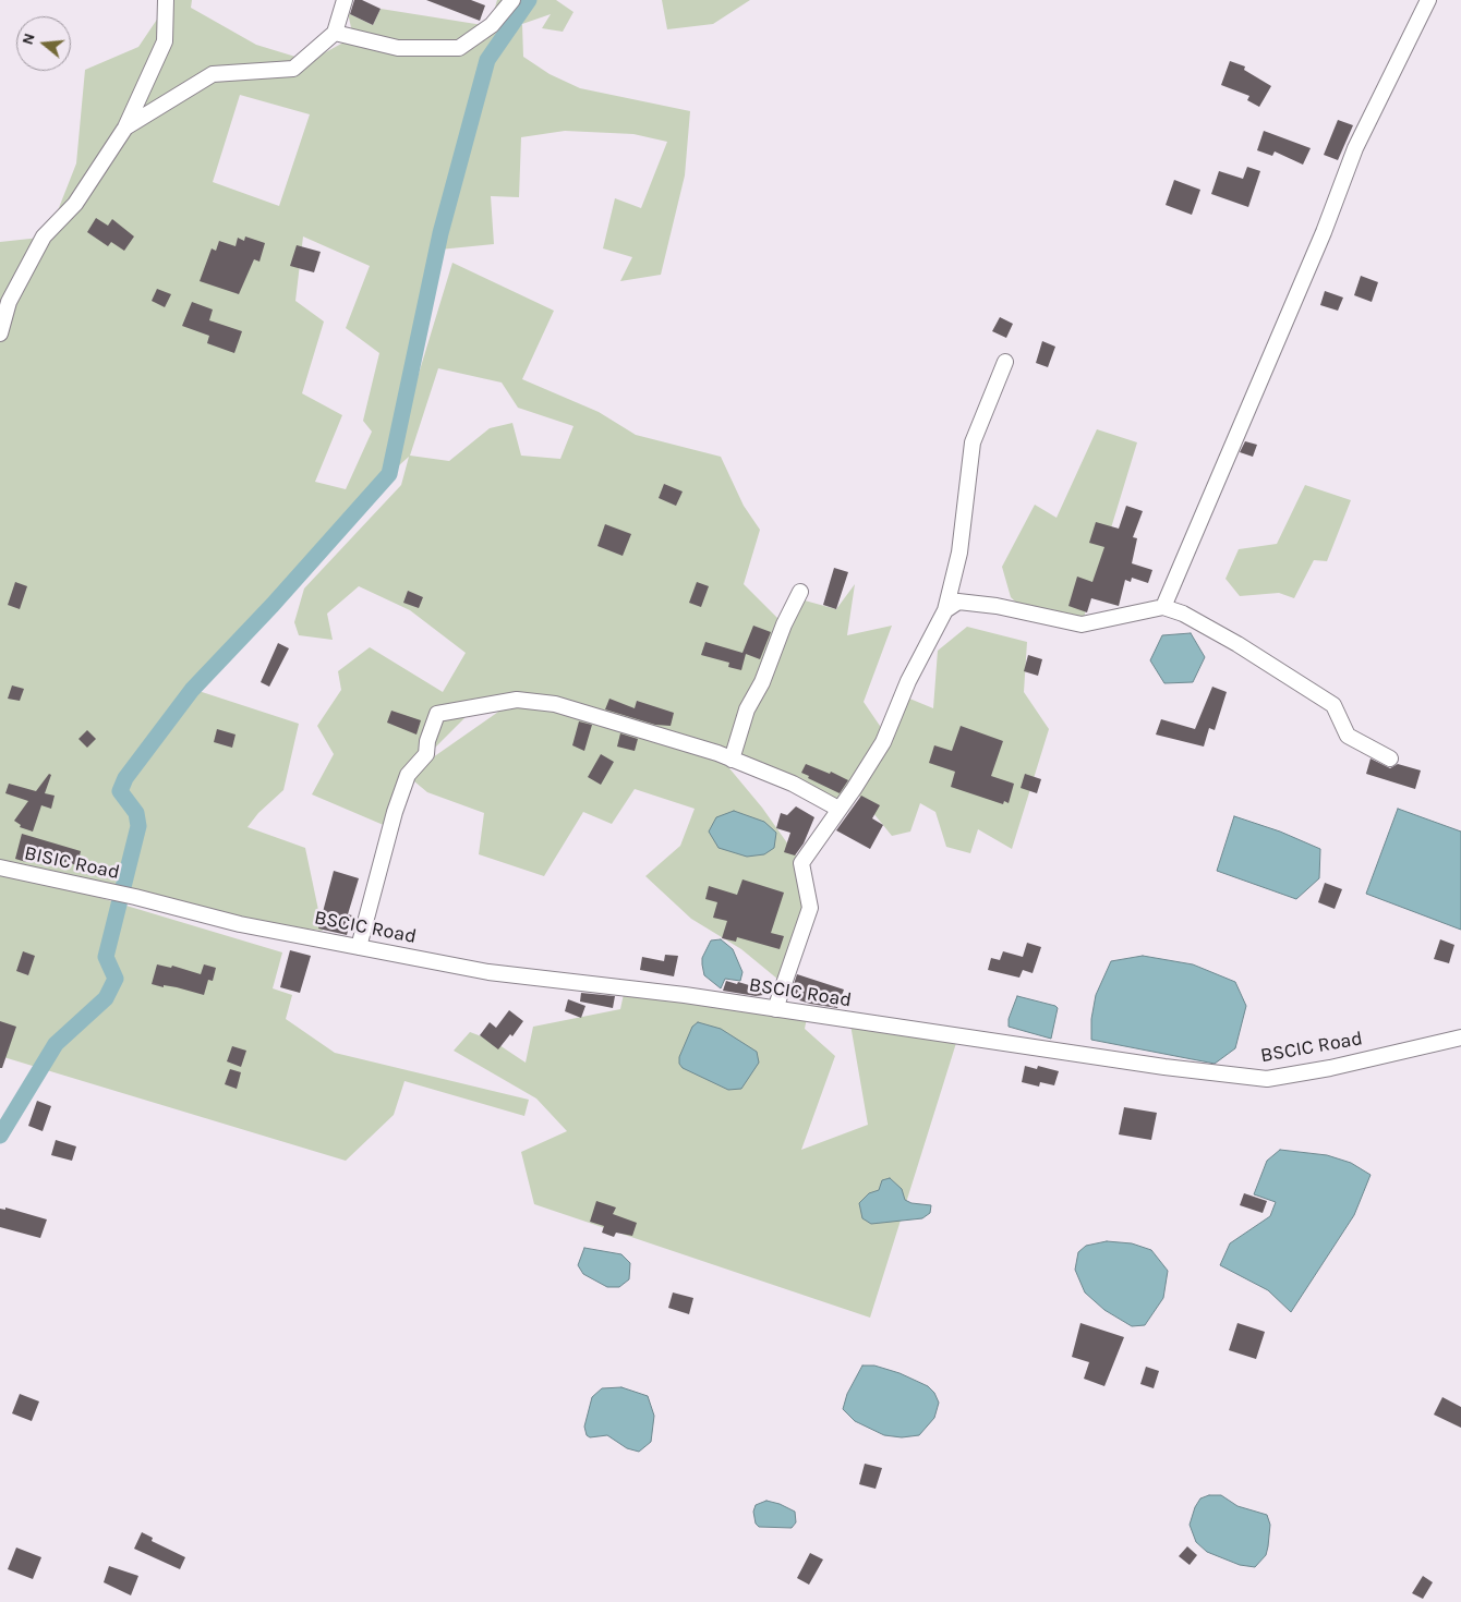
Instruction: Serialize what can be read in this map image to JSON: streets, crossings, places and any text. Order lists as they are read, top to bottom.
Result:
{
  "streets": {
    "street": ["BISIC Road", "BSCIC Road"]
  },
  "crossings": [
    ["BISIC Road", "BSCIC Road"]
  ],
  "north": "left"
}
